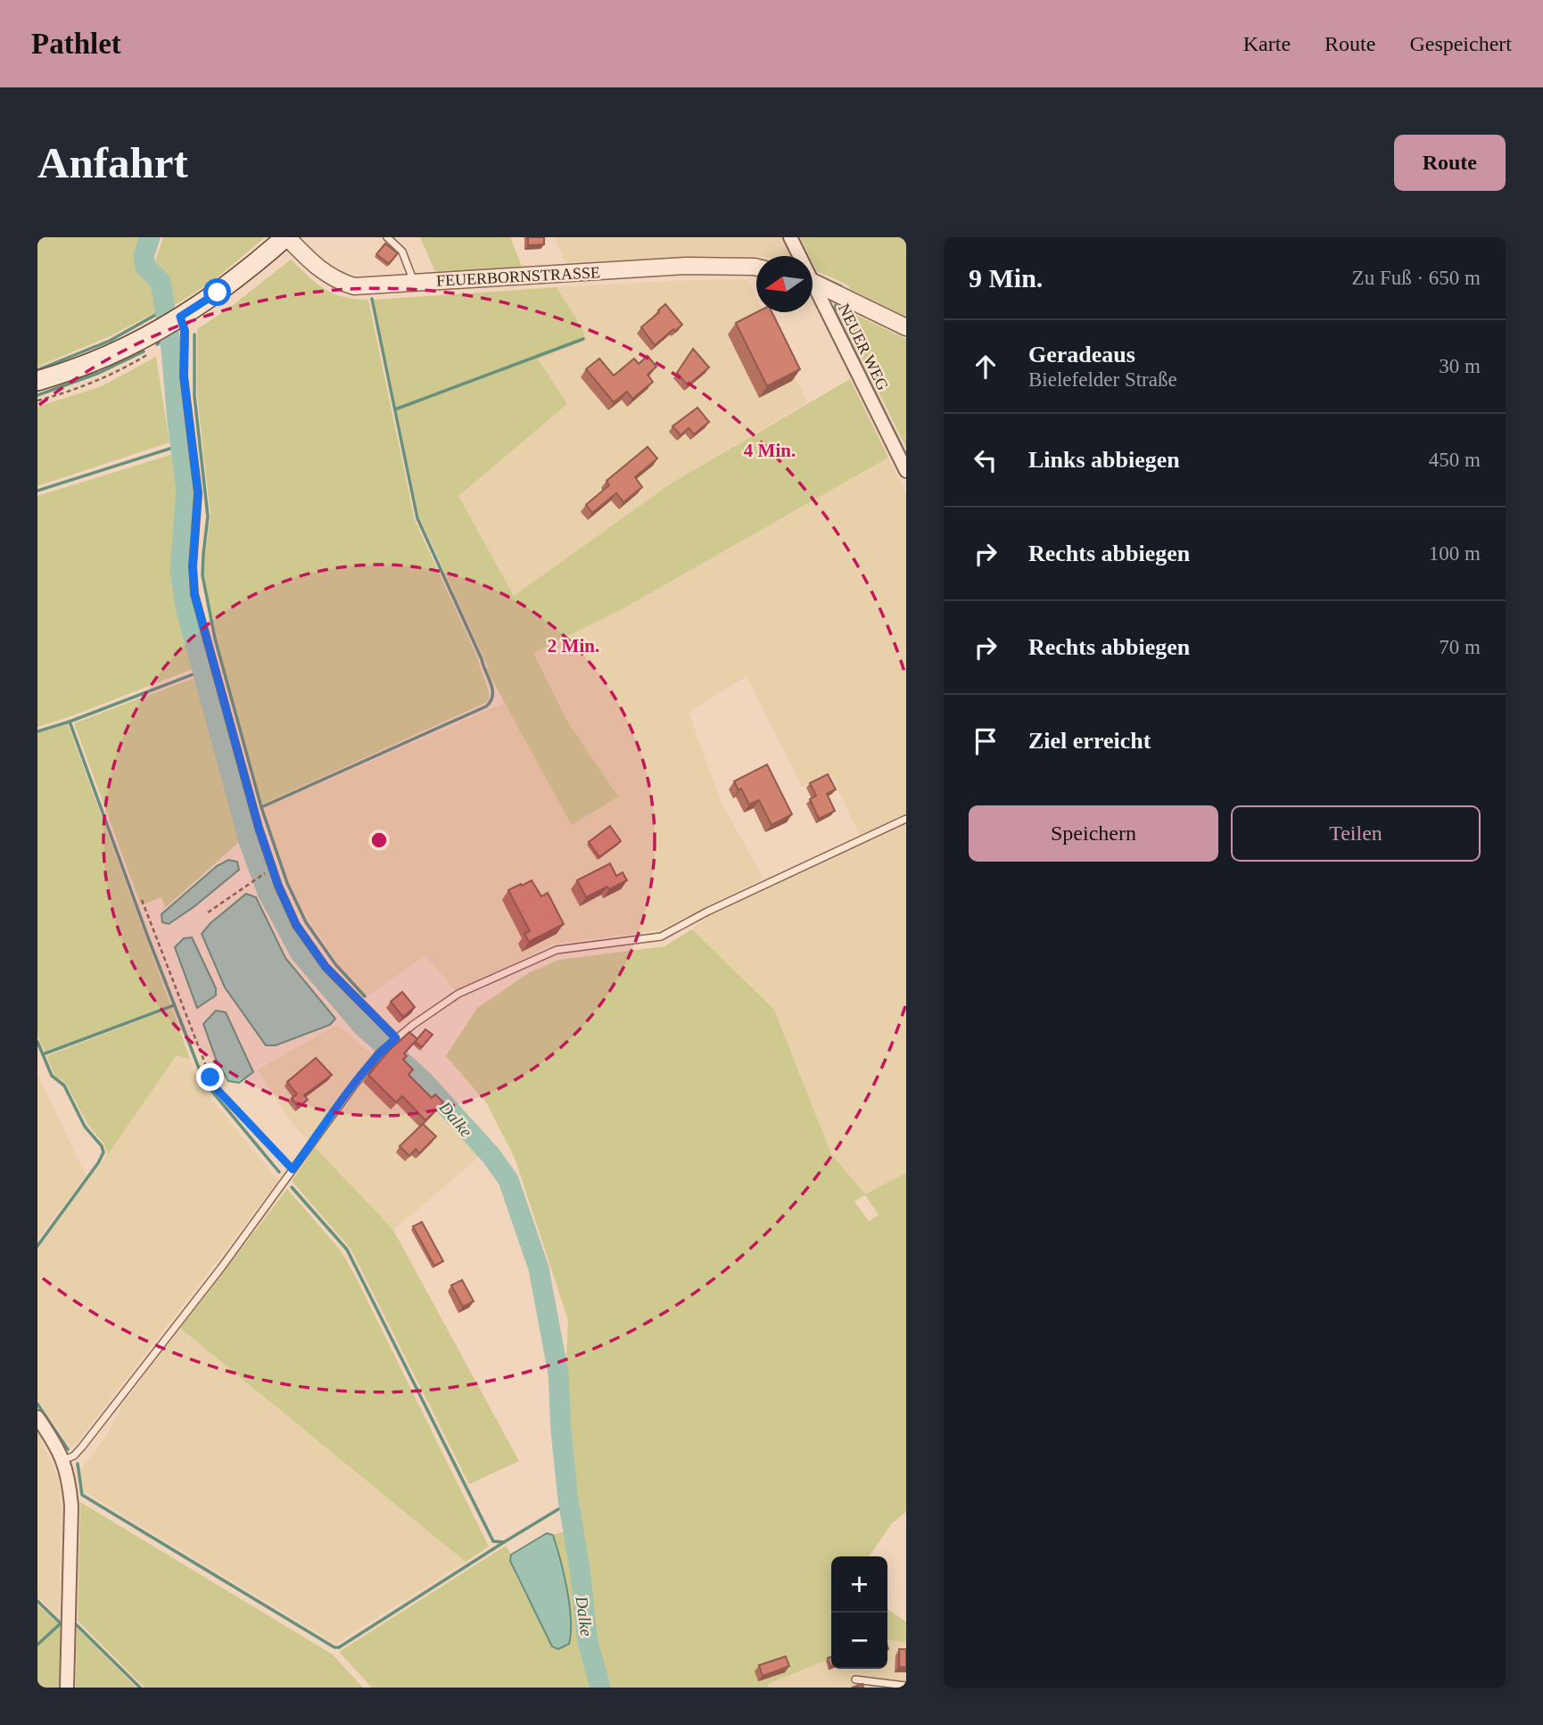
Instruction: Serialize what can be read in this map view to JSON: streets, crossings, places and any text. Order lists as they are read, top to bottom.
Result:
{
  "streets": {
    "street": ["FEUERBORNSTRASSE", "NEUER WEG"]
  },
  "water": ["Dalke"],
  "north": "left",
  "page": {
    "header": "Pathlet",
    "nav": ["Karte", "Route", "Gespeichert"],
    "buttons": [
      "Route",
      ["Speichern", "Teilen"]
    ],
    "title": "Anfahrt",
    "heading": ["9 Min.", "Zu Fuß · 650 m"],
    "list": [
      ["Geradeaus", "Bielefelder Straße", "30 m"],
      ["Links abbiegen", "450 m"],
      ["Rechts abbiegen", "100 m"],
      ["Rechts abbiegen", "70 m"],
      "Ziel erreicht"
    ],
    "map_buttons": ["+", "−"]
  },
  "rings": ["4 Min.", "2 Min."]
}
